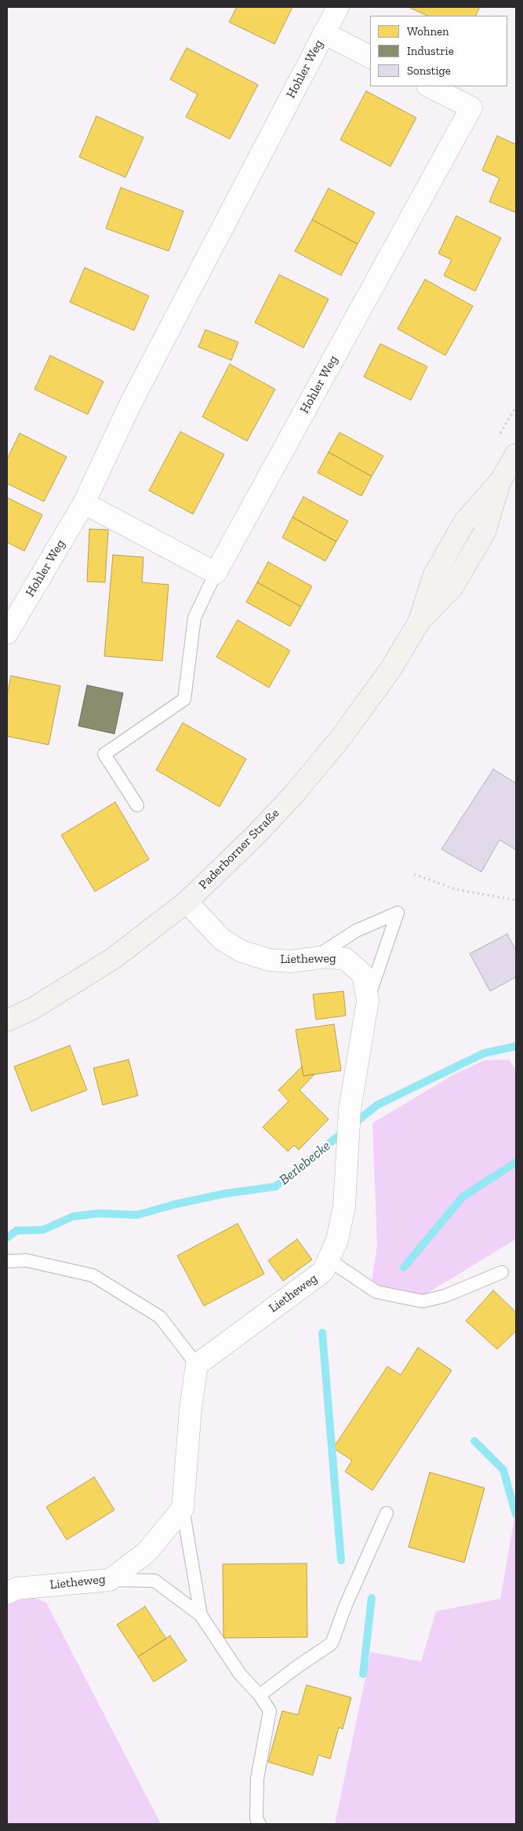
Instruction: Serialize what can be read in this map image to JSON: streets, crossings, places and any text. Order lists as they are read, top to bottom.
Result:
{
  "streets": {
    "main road": ["Paderborner Straße"],
    "street": ["Hohler Weg", "Lietheweg"]
  },
  "crossings": [
    ["Paderborner Straße", "Lietheweg"]
  ],
  "water": ["Berlebecke"],
  "legend": ["Wohnen", "Industrie", "Sonstige"]
}
